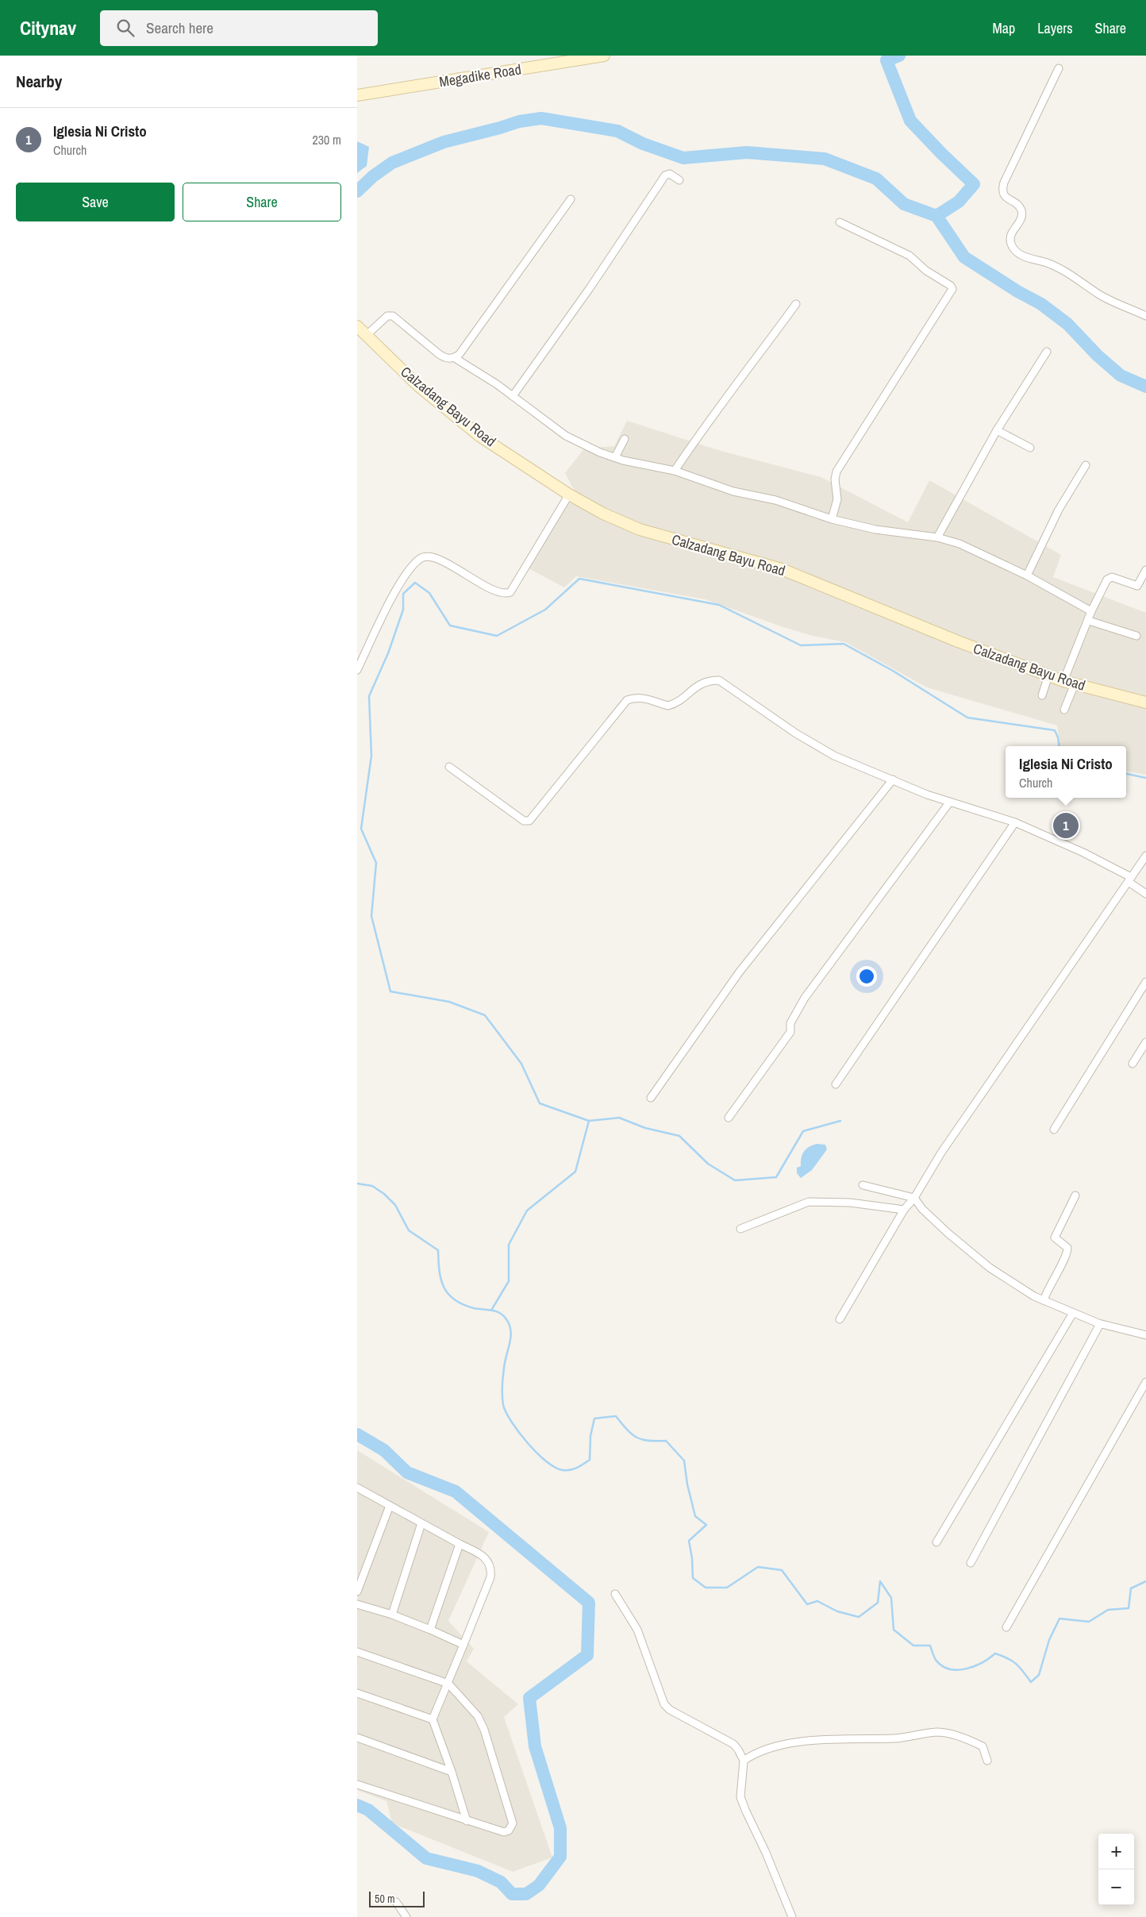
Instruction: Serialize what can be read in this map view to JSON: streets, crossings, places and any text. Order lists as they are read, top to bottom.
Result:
{
  "streets": {
    "street": ["Megadike Road", "Calzadang Bayu Road"]
  },
  "scale_bar": "50 m",
  "page": {
    "header": "Citynav",
    "search": "Search here",
    "nav": ["Map", "Layers", "Share"],
    "heading": "Nearby",
    "list": [
      {
        "mark": "1",
        "name": "Iglesia Ni Cristo",
        "note": "Church",
        "value": "230 m"
      }
    ],
    "buttons": ["Save", "Share"],
    "popup": ["Iglesia Ni Cristo", "Church"],
    "pins": "1",
    "map_buttons": ["+", "−"],
    "scale": "50 m"
  }
}
